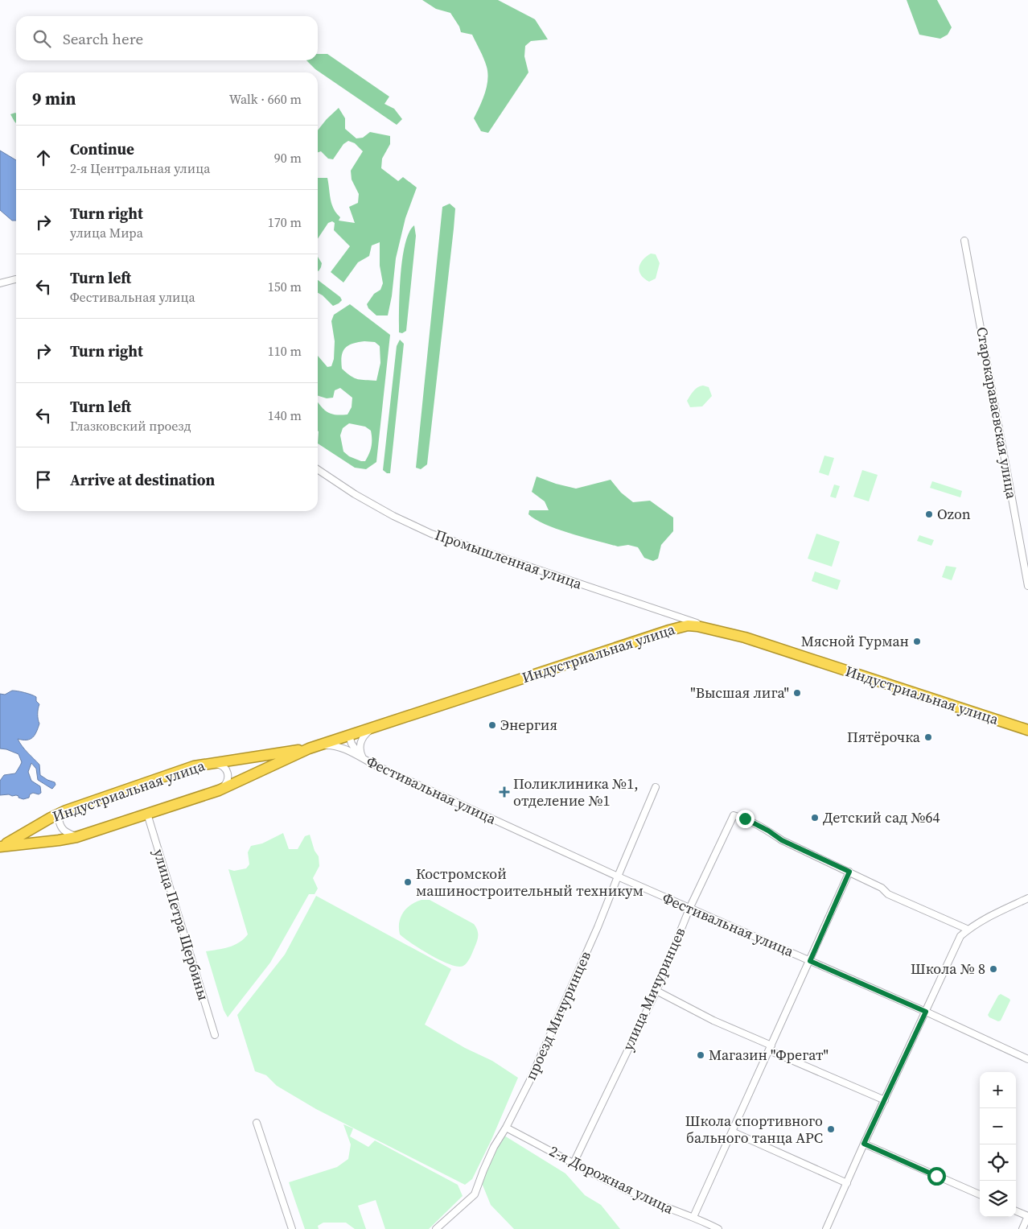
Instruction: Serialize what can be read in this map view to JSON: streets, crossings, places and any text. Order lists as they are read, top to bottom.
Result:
{
  "streets": {
    "highway": ["Индустриальная улица"],
    "street": [
      "Старокараваевская улица",
      "Промышленная улица",
      "Фестивальная улица",
      "улица Петра Щербины",
      "улица Мичуринцев",
      "проезд Мичуринцев",
      "2-я Дорожная улица"
    ]
  },
  "crossings": [
    ["Промышленная улица", "Индустриальная улица"],
    ["Индустриальная улица", "Фестивальная улица"],
    ["Индустриальная улица", "улица Петра Щербины"],
    ["Фестивальная улица", "улица Мичуринцев"],
    ["Фестивальная улица", "проезд Мичуринцев"],
    ["улица Мичуринцев", "2-я Дорожная улица"],
    ["проезд Мичуринцев", "2-я Дорожная улица"]
  ],
  "places": {
    "other": [
      "Ozon",
      "Мясной Гурман",
      "\"Высшая лига\"",
      "Энергия",
      "Пятёрочка",
      "Детский сад №64",
      "Костромской машиностроительный техникум",
      "Школа № 8",
      "Магазин \"Фрегат\"",
      "Школа спортивного бального танца АРС"
    ],
    "health": ["Поликлиника №1, отделение №1"]
  },
  "page": {
    "search": "Search here",
    "heading": ["9 min", "Walk · 660 m"],
    "list": [
      ["Continue", "2-я Центральная улица", "90 m"],
      ["Turn right", "улица Мира", "170 m"],
      ["Turn left", "Фестивальная улица", "150 m"],
      ["Turn right", "110 m"],
      ["Turn left", "Глазковский проезд", "140 m"],
      "Arrive at destination"
    ],
    "map_buttons": ["+", "−"]
  }
}
